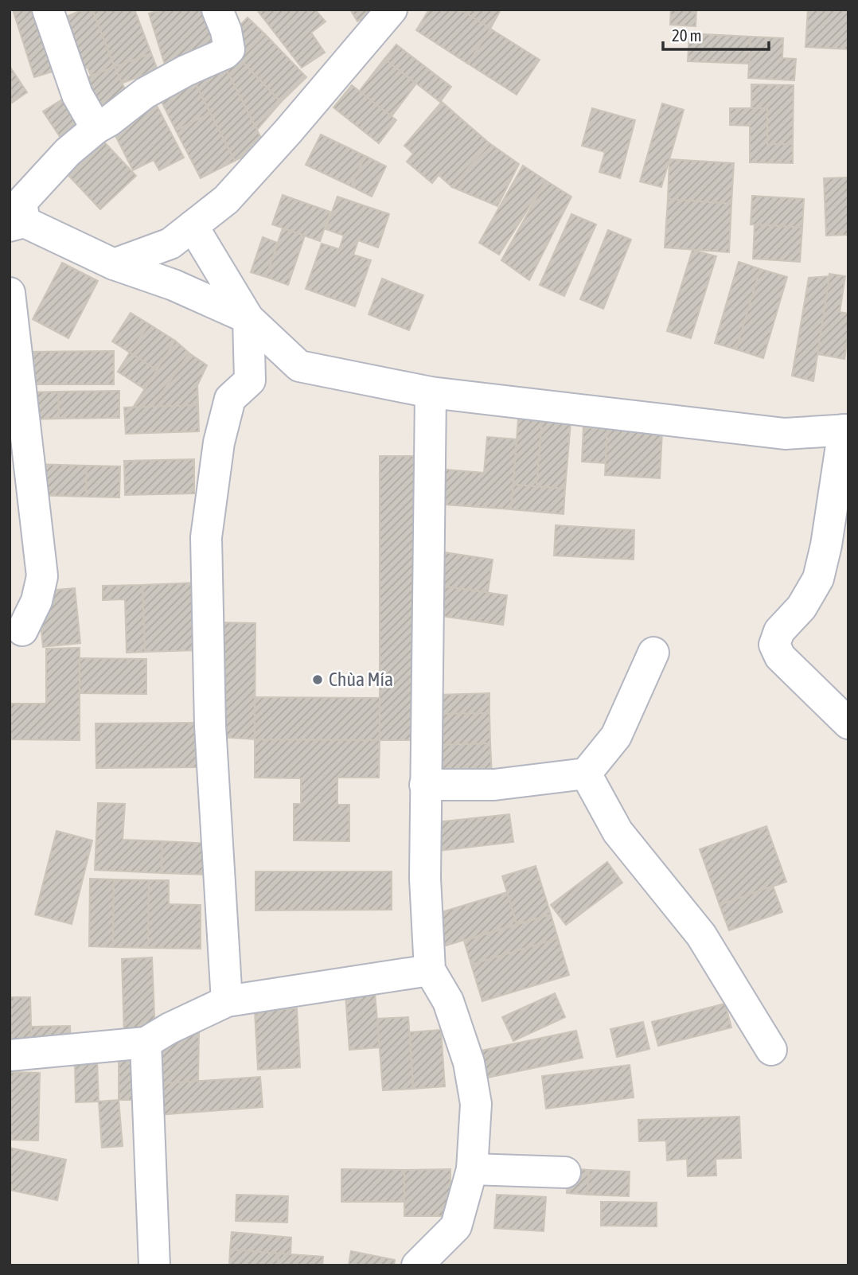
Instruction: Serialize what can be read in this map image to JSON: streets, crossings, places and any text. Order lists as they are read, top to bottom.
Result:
{
  "places": ["Chùa Mía"],
  "scale_bar": "20 m"
}
